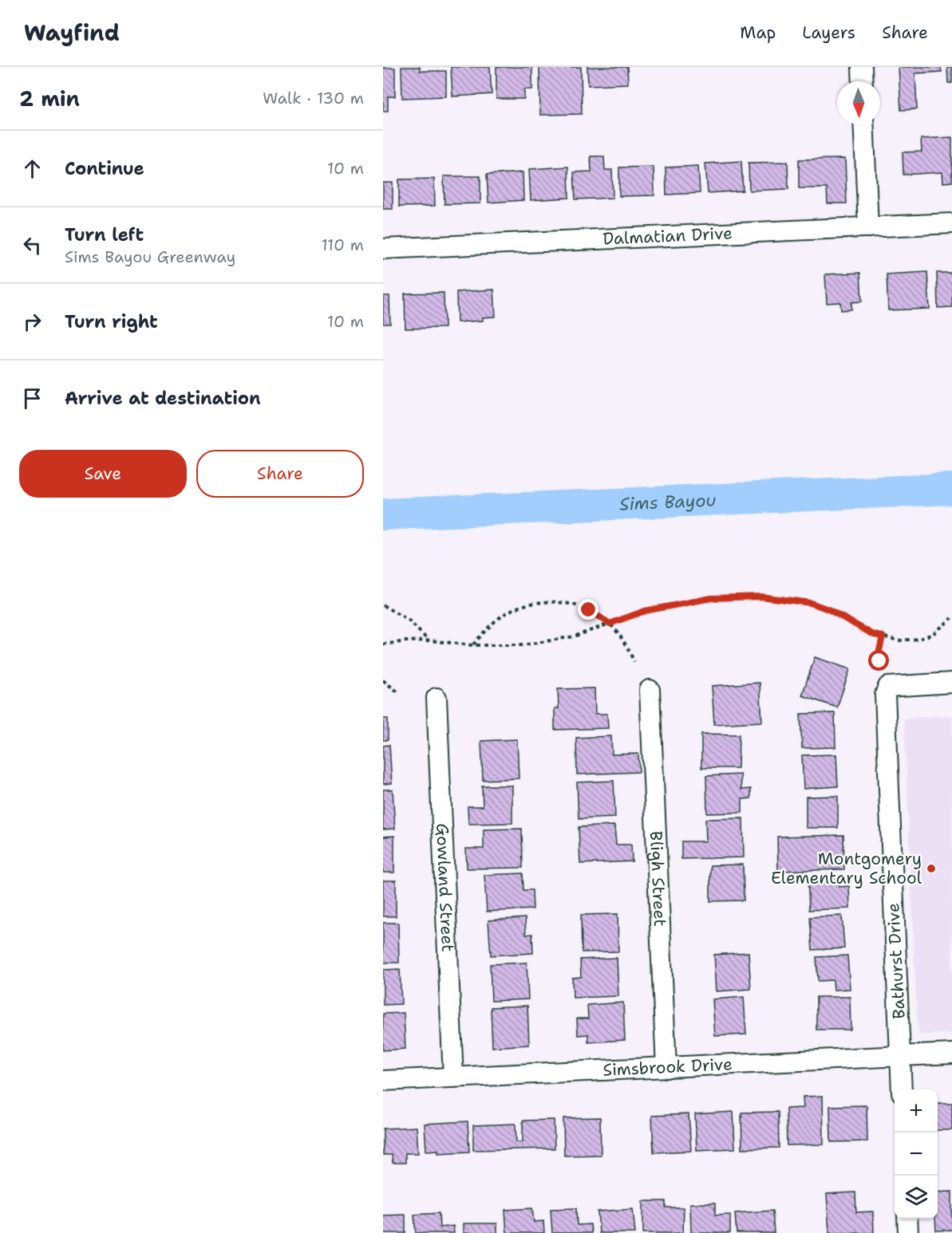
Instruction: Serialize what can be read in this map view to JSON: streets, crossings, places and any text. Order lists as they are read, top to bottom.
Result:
{
  "streets": {
    "street": [
      "Dalmatian Drive",
      "Bligh Street",
      "Gowland Street",
      "Bathurst Drive",
      "Simsbrook Drive"
    ]
  },
  "crossings": [
    ["Bligh Street", "Simsbrook Drive"],
    ["Gowland Street", "Simsbrook Drive"],
    ["Bathurst Drive", "Simsbrook Drive"]
  ],
  "water": ["Sims Bayou"],
  "places": ["Montgomery Elementary School"],
  "north": "bottom",
  "page": {
    "header": "Wayfind",
    "nav": ["Map", "Layers", "Share"],
    "heading": ["2 min", "Walk · 130 m"],
    "list": [
      ["Continue", "10 m"],
      ["Turn left", "Sims Bayou Greenway", "110 m"],
      ["Turn right", "10 m"],
      "Arrive at destination"
    ],
    "buttons": ["Save", "Share"],
    "map_buttons": ["+", "−"]
  }
}
